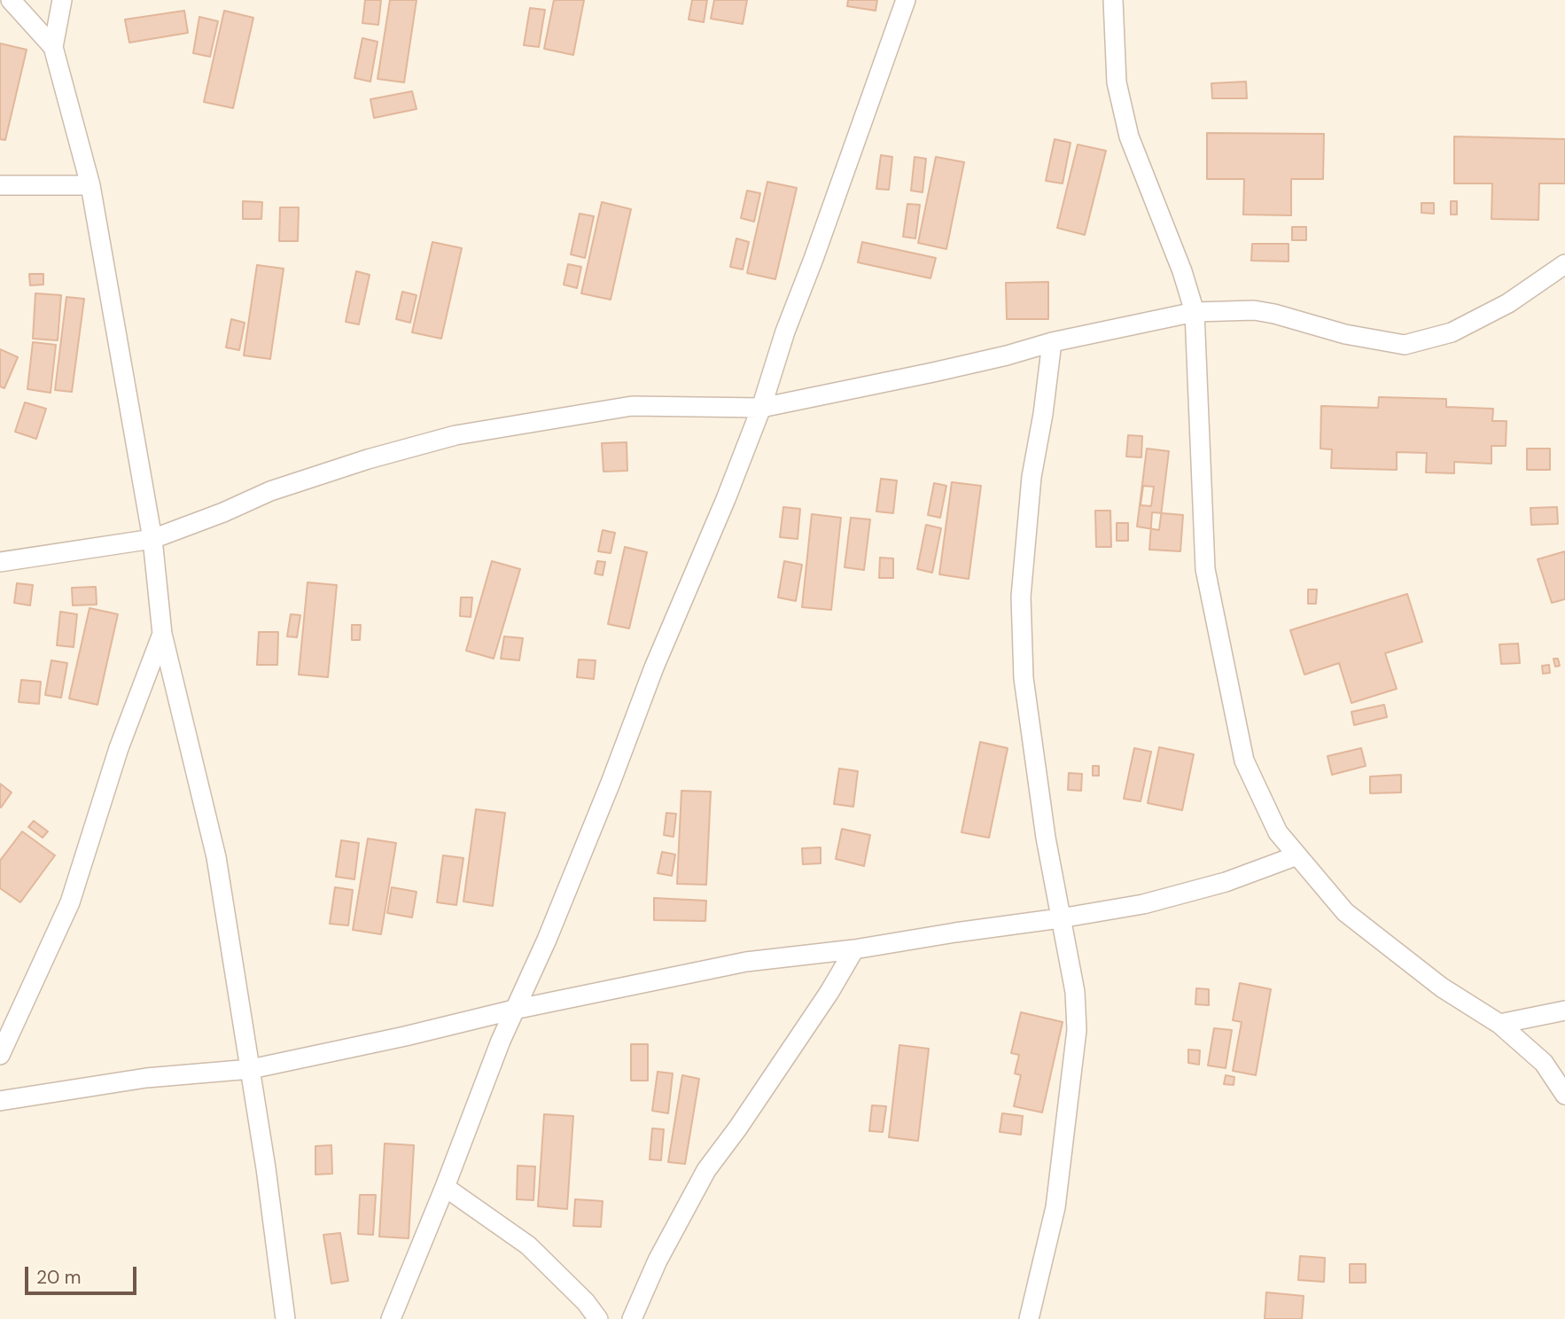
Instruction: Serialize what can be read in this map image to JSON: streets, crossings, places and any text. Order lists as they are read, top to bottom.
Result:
{
  "scale_bar": "20 m"
}
